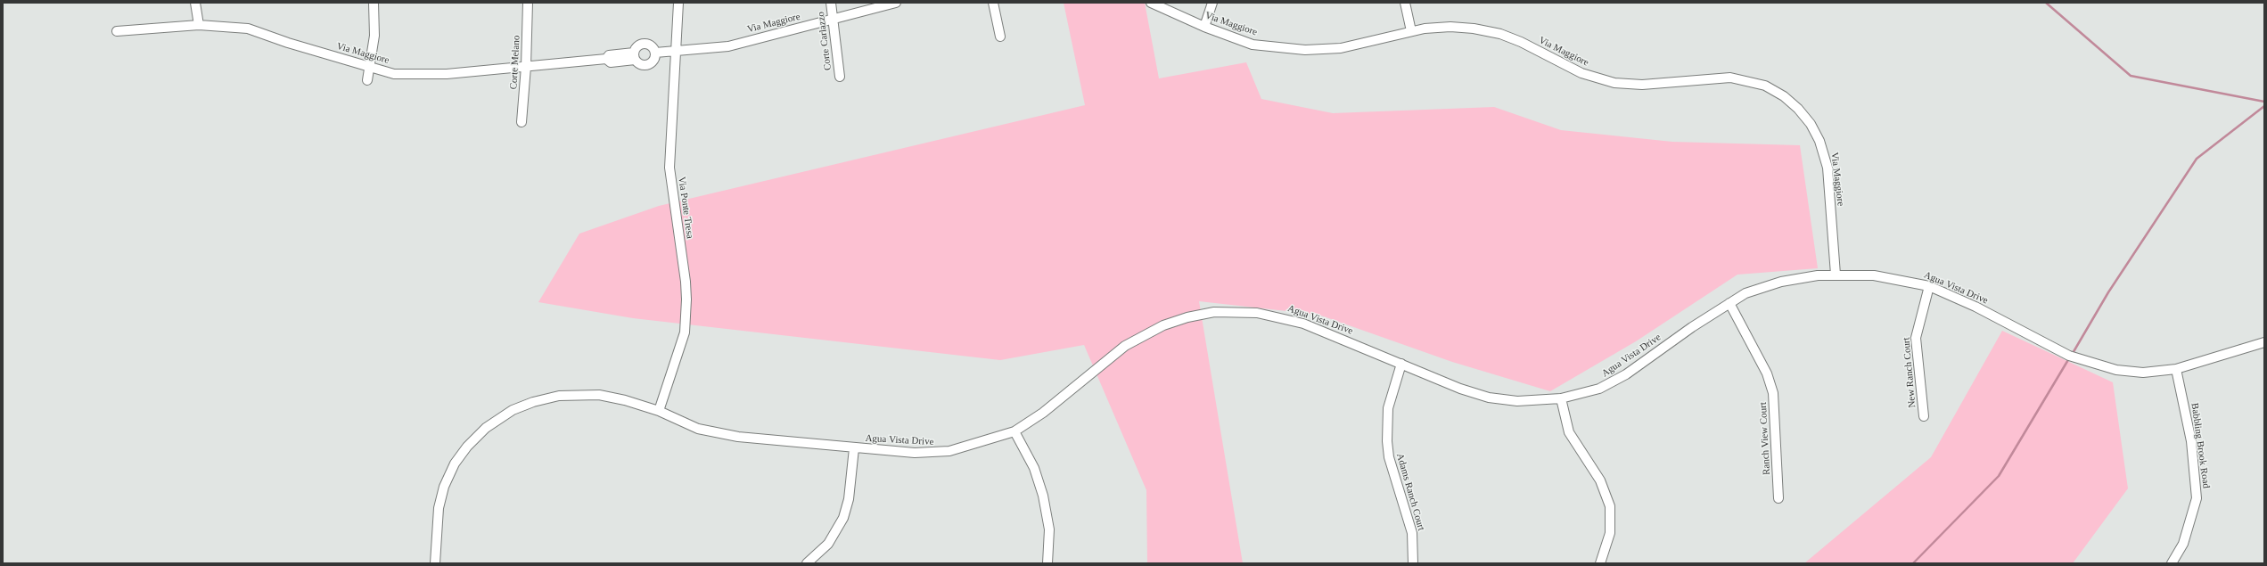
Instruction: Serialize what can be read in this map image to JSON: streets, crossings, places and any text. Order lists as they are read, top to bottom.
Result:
{
  "streets": {
    "street": [
      "Via Maggiore",
      "Corte Carlazzo",
      "Corte Melano",
      "Via Ponte Tresa",
      "Agua Vista Drive",
      "New Ranch Court",
      "Ranch View Court",
      "Babbling Brook Road",
      "Adams Ranch Court"
    ]
  },
  "crossings": [
    ["Via Maggiore", "Corte Carlazzo"],
    ["Via Maggiore", "Corte Melano"],
    ["Via Maggiore", "Via Ponte Tresa"],
    ["Via Maggiore", "Agua Vista Drive"],
    ["Via Ponte Tresa", "Agua Vista Drive"],
    ["Agua Vista Drive", "New Ranch Court"],
    ["Agua Vista Drive", "Ranch View Court"],
    ["Agua Vista Drive", "Babbling Brook Road"],
    ["Agua Vista Drive", "Adams Ranch Court"]
  ]
}
